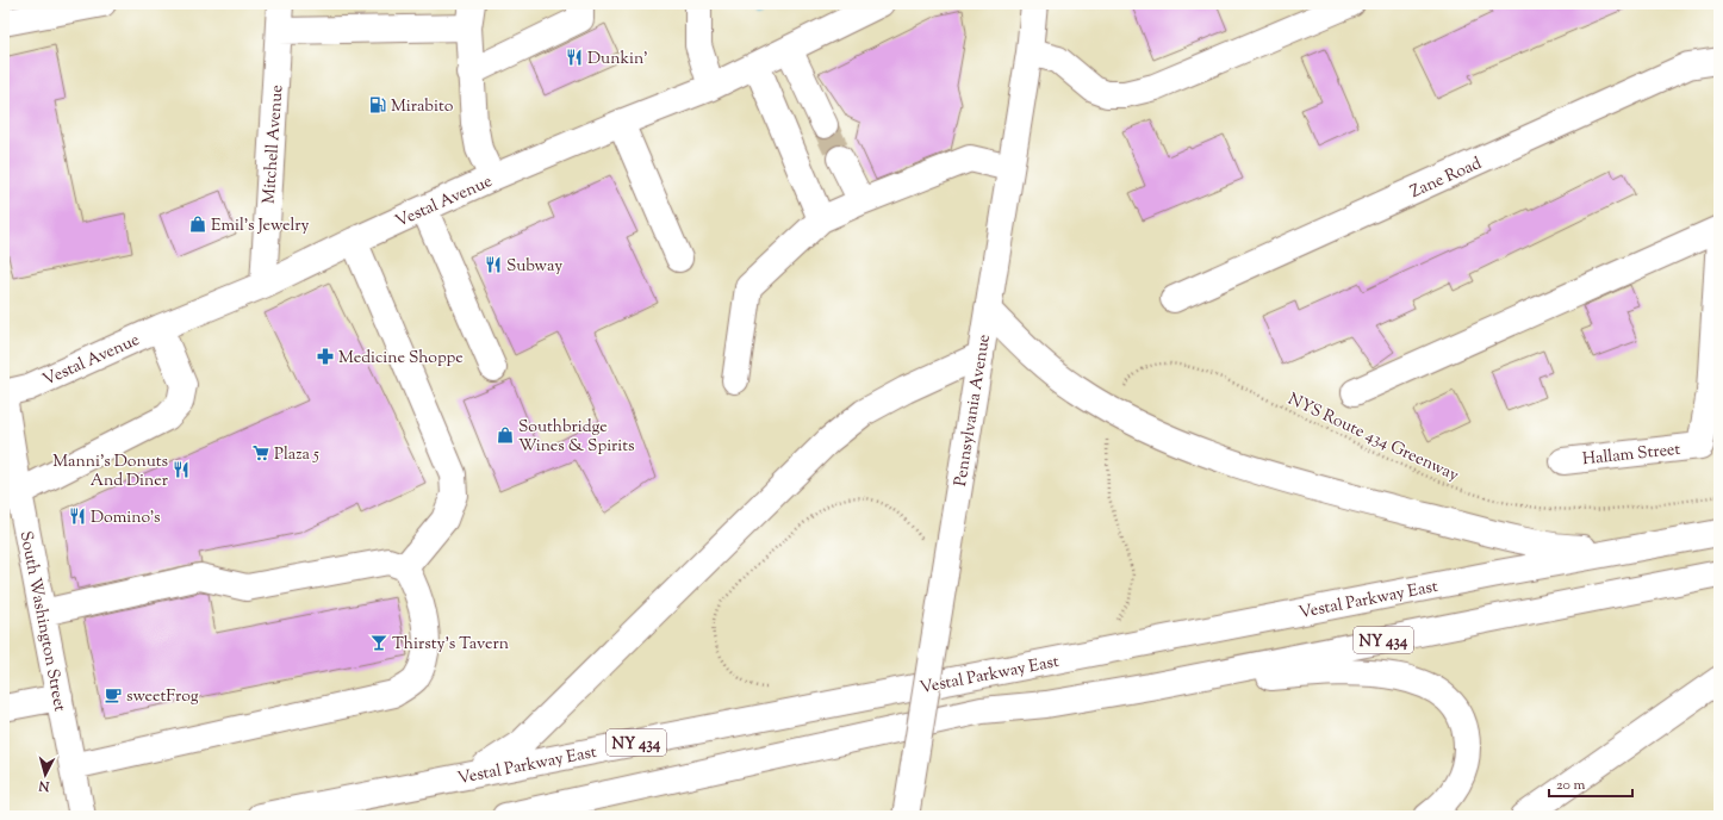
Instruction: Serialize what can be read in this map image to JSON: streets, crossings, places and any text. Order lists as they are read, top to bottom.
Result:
{
  "streets": {
    "main road": [
      "Mitchell Avenue",
      "Zane Road",
      "Vestal Avenue",
      "Pennsylvania Avenue",
      "Hallam Street",
      "Vestal Parkway East",
      "South Washington Street",
      "NY 434"
    ],
    "path": ["NYS Route 434 Greenway"]
  },
  "crossings": [
    ["Mitchell Avenue", "Vestal Avenue"],
    ["Vestal Avenue", "South Washington Street"]
  ],
  "places": {
    "restaurant": [
      "Dunkin'",
      "Subway",
      "Manni's Donuts And Diner",
      "Domino's"
    ],
    "fuel station": ["Mirabito"],
    "shop": ["Emil's Jewelry", "Southbridge Wines & Spirits"],
    "pharmacy": ["Medicine Shoppe"],
    "supermarket": ["Plaza 5"],
    "bar": ["Thirsty's Tavern"],
    "cafe": ["sweetFrog"]
  },
  "scale_bar": "20 m",
  "north": "bottom"
}
